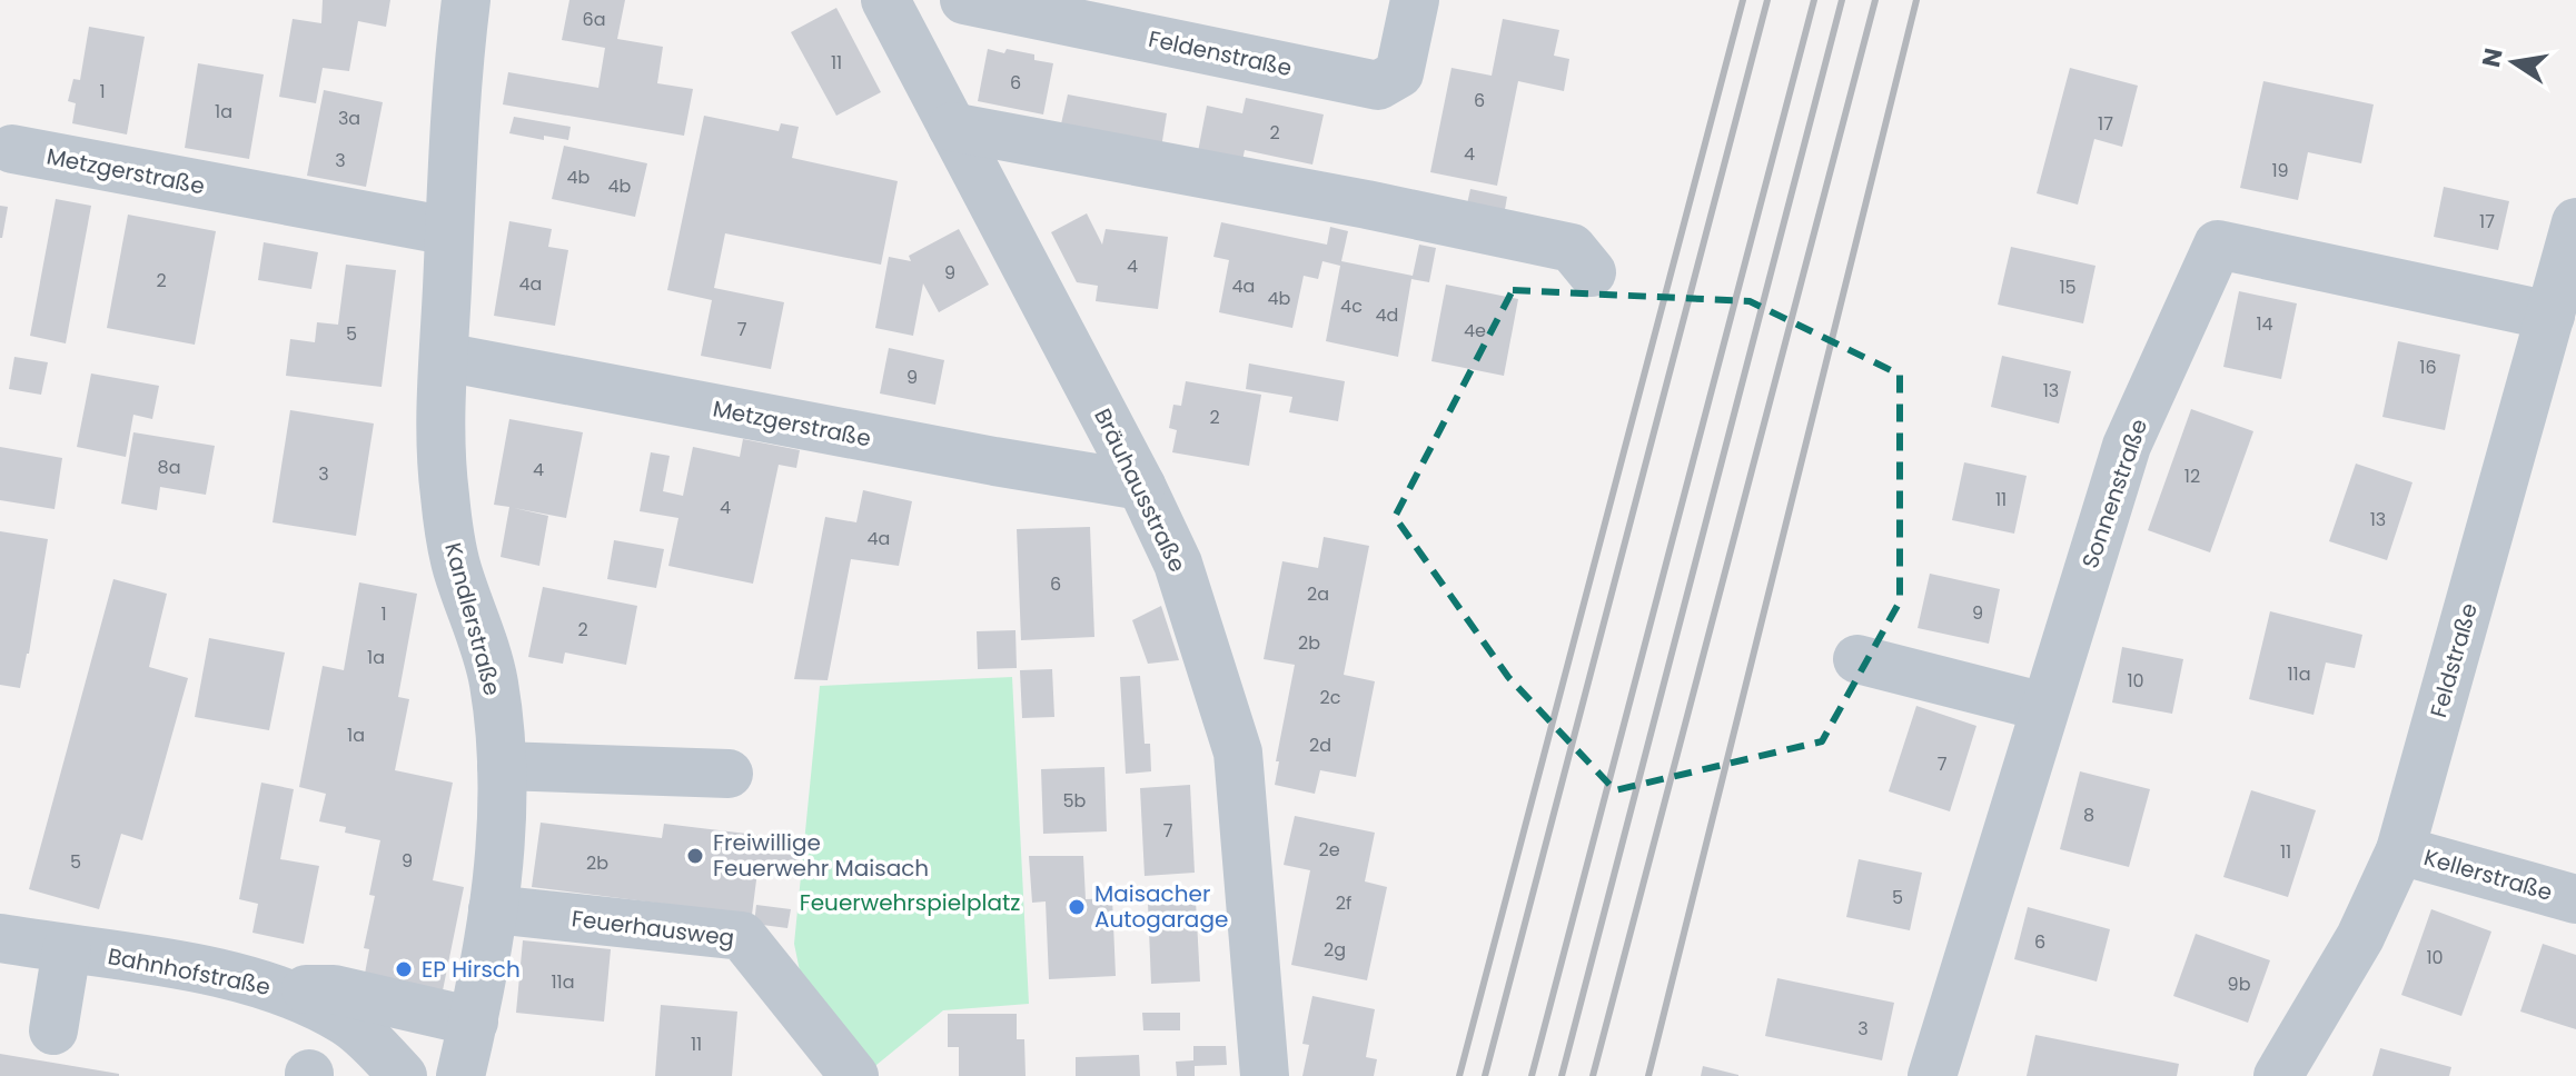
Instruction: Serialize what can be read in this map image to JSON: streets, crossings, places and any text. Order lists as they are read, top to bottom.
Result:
{
  "streets": {
    "street": [
      "Feldenstraße",
      "Metzgerstraße",
      "Bräuhausstraße",
      "Sonnenstraße",
      "Kandlerstraße",
      "Feldstraße",
      "Kellerstraße",
      "Feuerhausweg",
      "Bahnhofstraße"
    ]
  },
  "crossings": [
    ["Metzgerstraße", "Bräuhausstraße"],
    ["Metzgerstraße", "Kandlerstraße"],
    ["Sonnenstraße", "Feldstraße"],
    ["Kandlerstraße", "Feuerhausweg"],
    ["Feldstraße", "Kellerstraße"]
  ],
  "parks": ["Feuerwehrspielplatz"],
  "places": ["Freiwillige Feuerwehr Maisach", "Maisacher Autogarage", "EP Hirsch"],
  "house_numbers": [
    "6a",
    "11",
    "6",
    "1",
    "6",
    "1a",
    "3a",
    "17",
    "2",
    "4",
    "3",
    "19",
    "4b",
    "4b",
    "17",
    "4",
    "9",
    "2",
    "4a",
    "4a",
    "15",
    "4b",
    "4c",
    "4d",
    "14",
    "7",
    "4e",
    "5",
    "16",
    "9",
    "13",
    "2",
    "8a",
    "4",
    "3",
    "12",
    "11",
    "4",
    "13",
    "4a",
    "6",
    "2a",
    "9",
    "1",
    "2",
    "2b",
    "1a",
    "11a",
    "10",
    "2c",
    "1a",
    "2d",
    "7",
    "5b",
    "8",
    "7",
    "2e",
    "11",
    "9",
    "5",
    "2b",
    "5",
    "2f",
    "6",
    "2g",
    "10",
    "11a",
    "9b",
    "3",
    "11"
  ],
  "north": "left"
}
